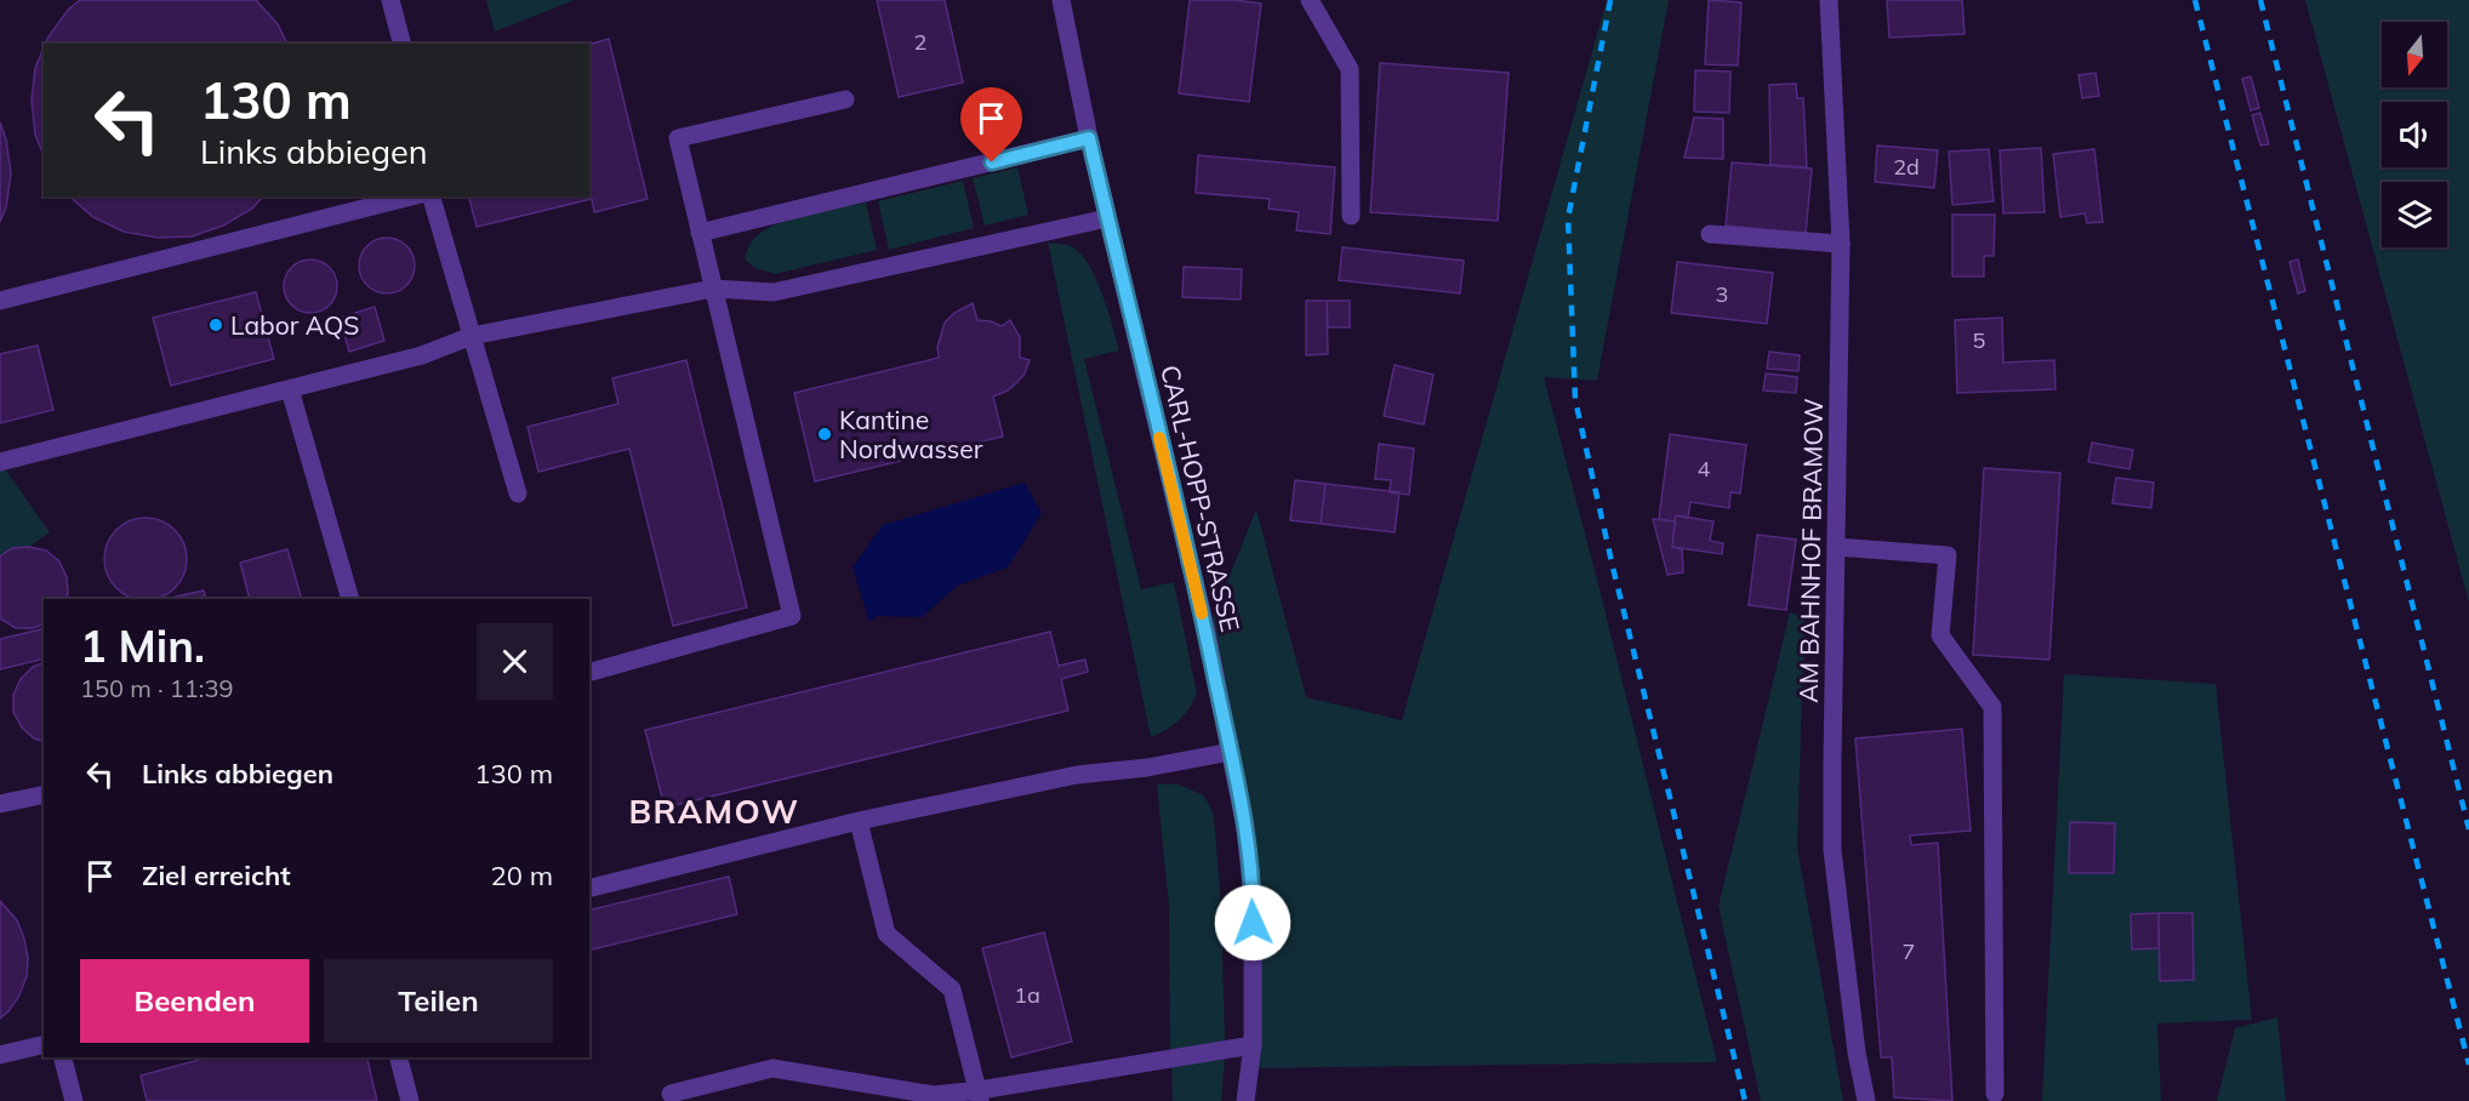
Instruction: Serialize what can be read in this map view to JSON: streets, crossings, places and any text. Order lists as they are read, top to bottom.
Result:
{
  "streets": {
    "street": ["CARL-HOPP-STRASSE", "AM BAHNHOF BRAMOW"]
  },
  "districts": ["BRAMOW"],
  "places": ["Labor AQS", "Kantine Nordwasser"],
  "house_numbers": [
    "2",
    "2d",
    "3",
    "5",
    "4",
    "7",
    "1a"
  ],
  "north": "bottom",
  "page": {
    "turn": ["130 m", "Links abbiegen"],
    "heading": ["1 Min.", "150 m · 11:39"],
    "list": [
      {
        "name": "Links abbiegen",
        "value": "130 m"
      },
      {
        "name": "Ziel erreicht",
        "value": "20 m"
      }
    ],
    "buttons": ["Beenden", "Teilen"]
  }
}
